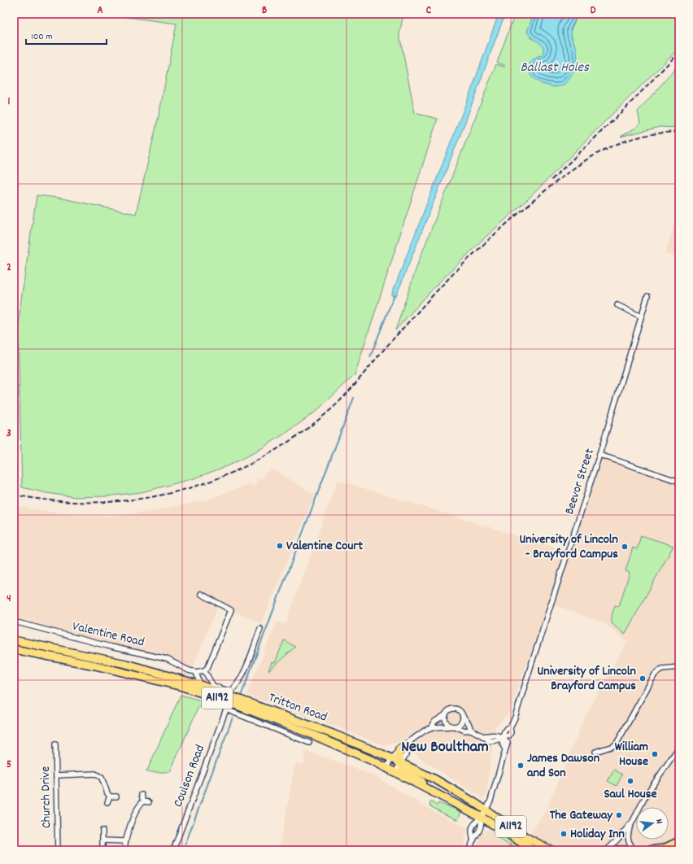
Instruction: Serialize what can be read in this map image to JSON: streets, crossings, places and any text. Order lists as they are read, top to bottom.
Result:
{
  "streets": {
    "main road": ["A1192", "Tritton Road"],
    "street": [
      "Beevor Street",
      "Valentine Road",
      "Coulson Road",
      "Church Drive"
    ]
  },
  "districts": ["New Boultham"],
  "water": ["Ballast Holes"],
  "places": [
    "Valentine Court",
    "University of Lincoln - Brayford Campus",
    "University of Lincoln Brayford Campus",
    "William House",
    "James Dawson and Son",
    "Saul House",
    "The Gateway",
    "Holiday Inn"
  ],
  "scale_bar": "100 m",
  "north": "right",
  "grid": {
    "columns": [
      "A",
      "B",
      "C",
      "D"
    ],
    "rows": [
      "1",
      "2",
      "3",
      "4",
      "5"
    ]
  }
}
